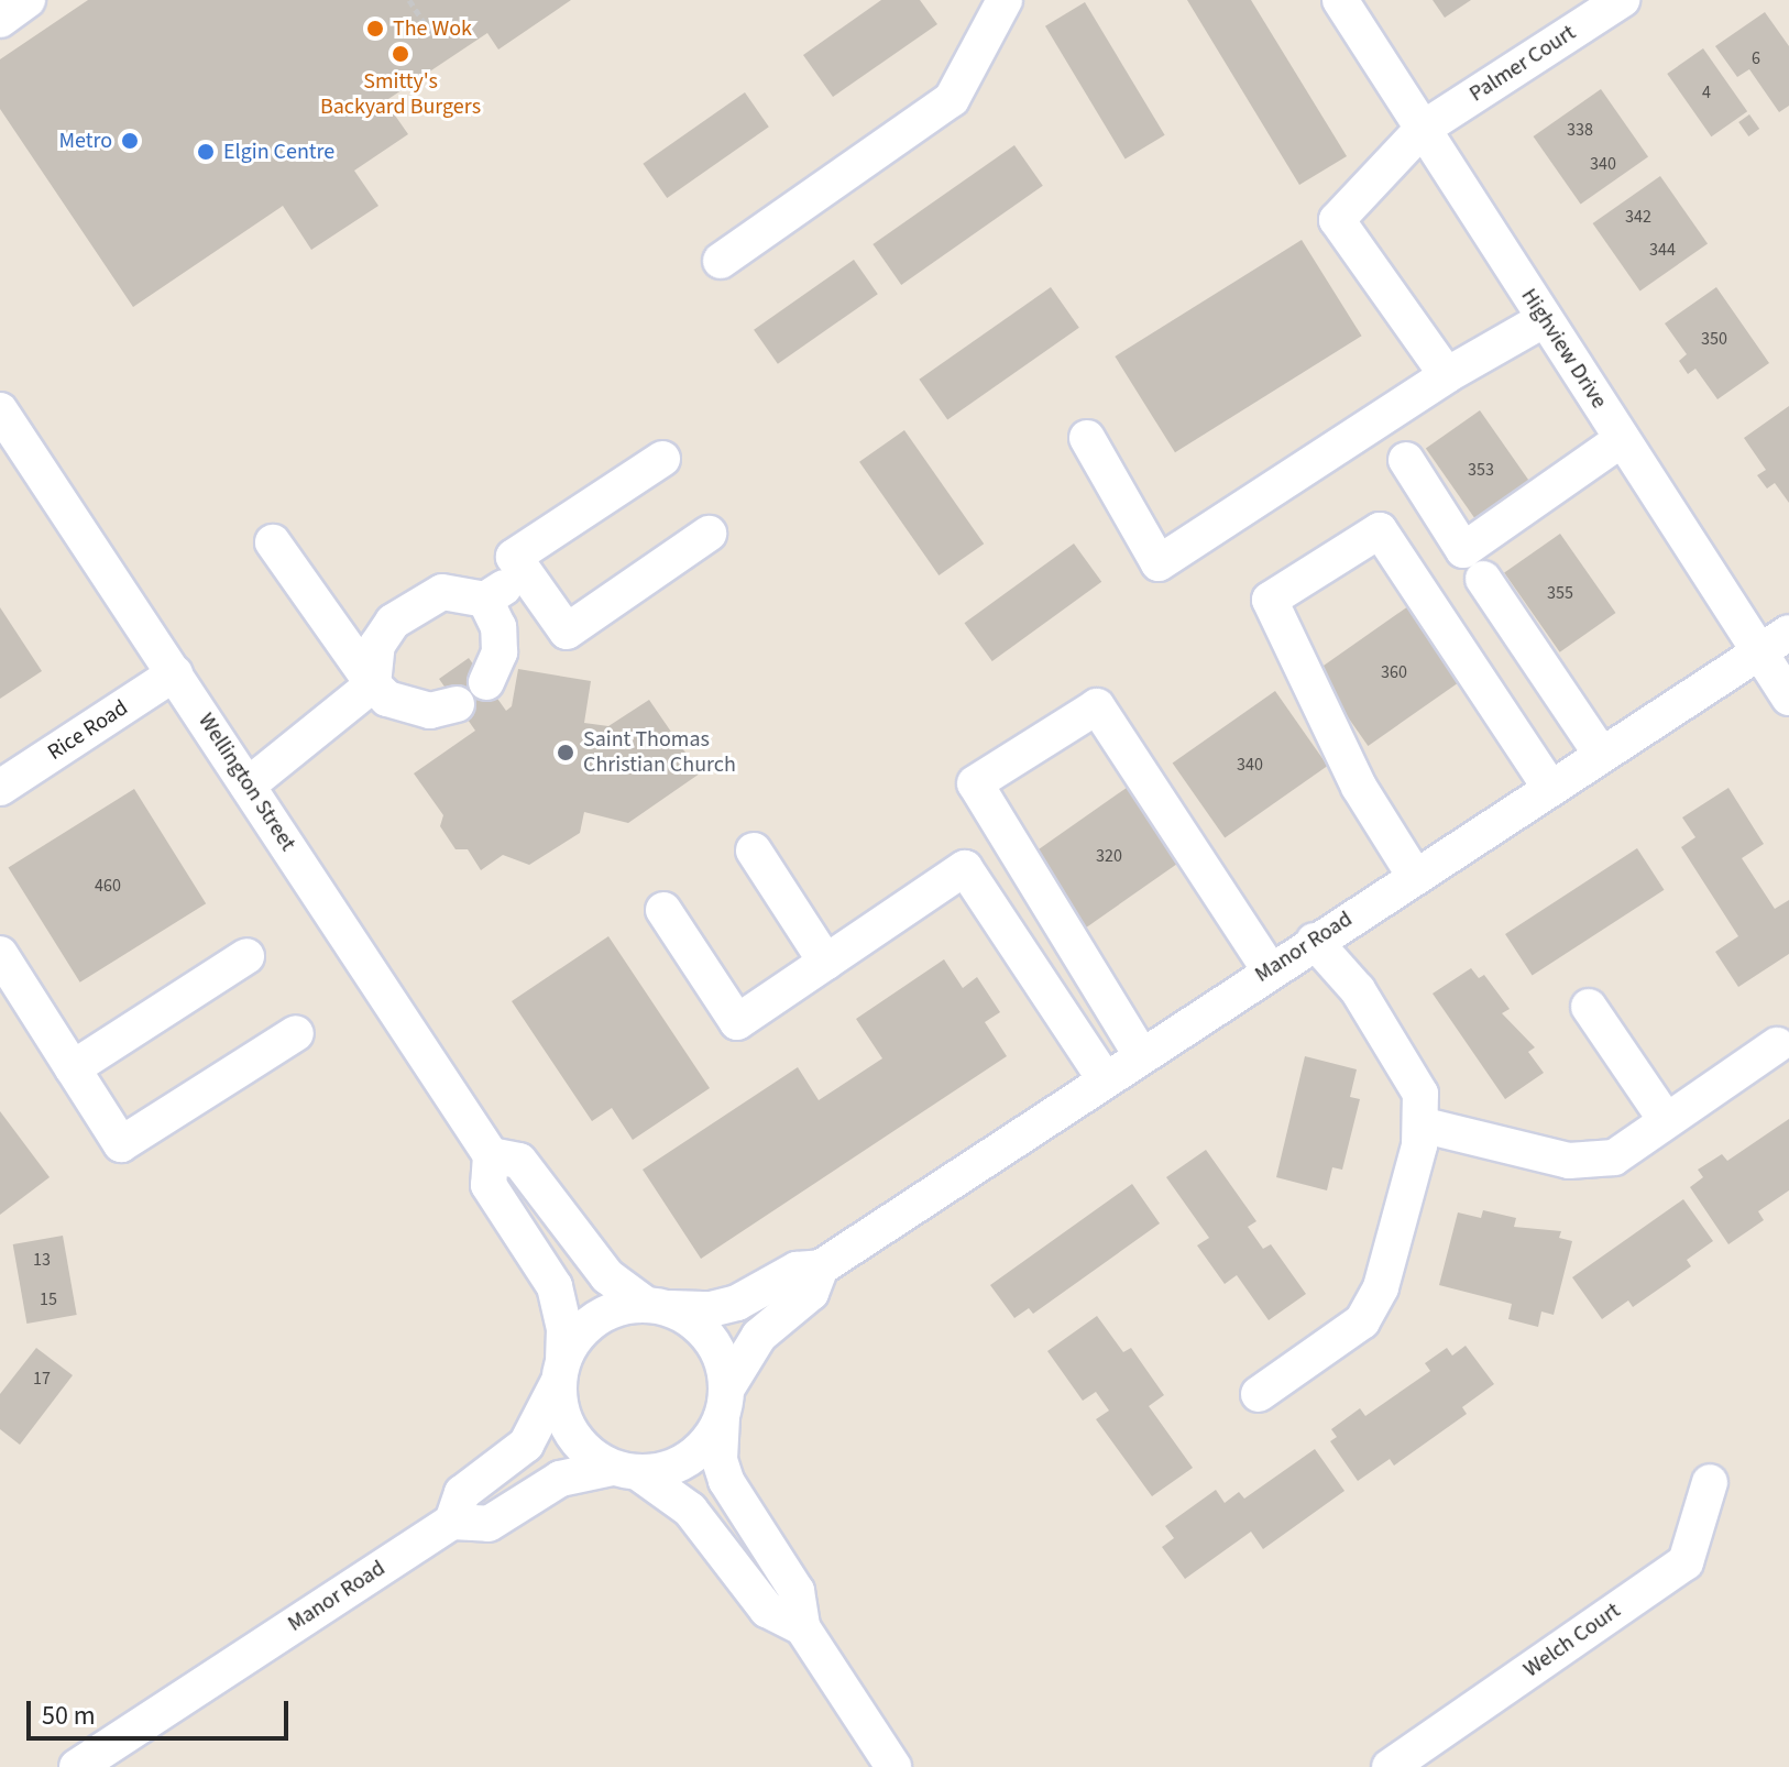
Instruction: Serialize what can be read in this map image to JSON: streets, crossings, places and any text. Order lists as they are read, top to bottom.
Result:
{
  "streets": {
    "street": [
      "Palmer Court",
      "Highview Drive",
      "Rice Road",
      "Wellington Street",
      "Manor Road",
      "Welch Court"
    ]
  },
  "crossings": [
    ["Palmer Court", "Highview Drive"],
    ["Highview Drive", "Manor Road"],
    ["Rice Road", "Wellington Street"],
    ["Wellington Street", "Manor Road"]
  ],
  "places": [
    "The Wok",
    "Smitty's Backyard Burgers",
    "Metro",
    "Elgin Centre",
    "Saint Thomas Christian Church"
  ],
  "house_numbers": [
    "6",
    "4",
    "338",
    "340",
    "342",
    "344",
    "350",
    "353",
    "355",
    "360",
    "340",
    "320",
    "460",
    "13",
    "15",
    "17"
  ],
  "scale_bar": "50 m"
}
